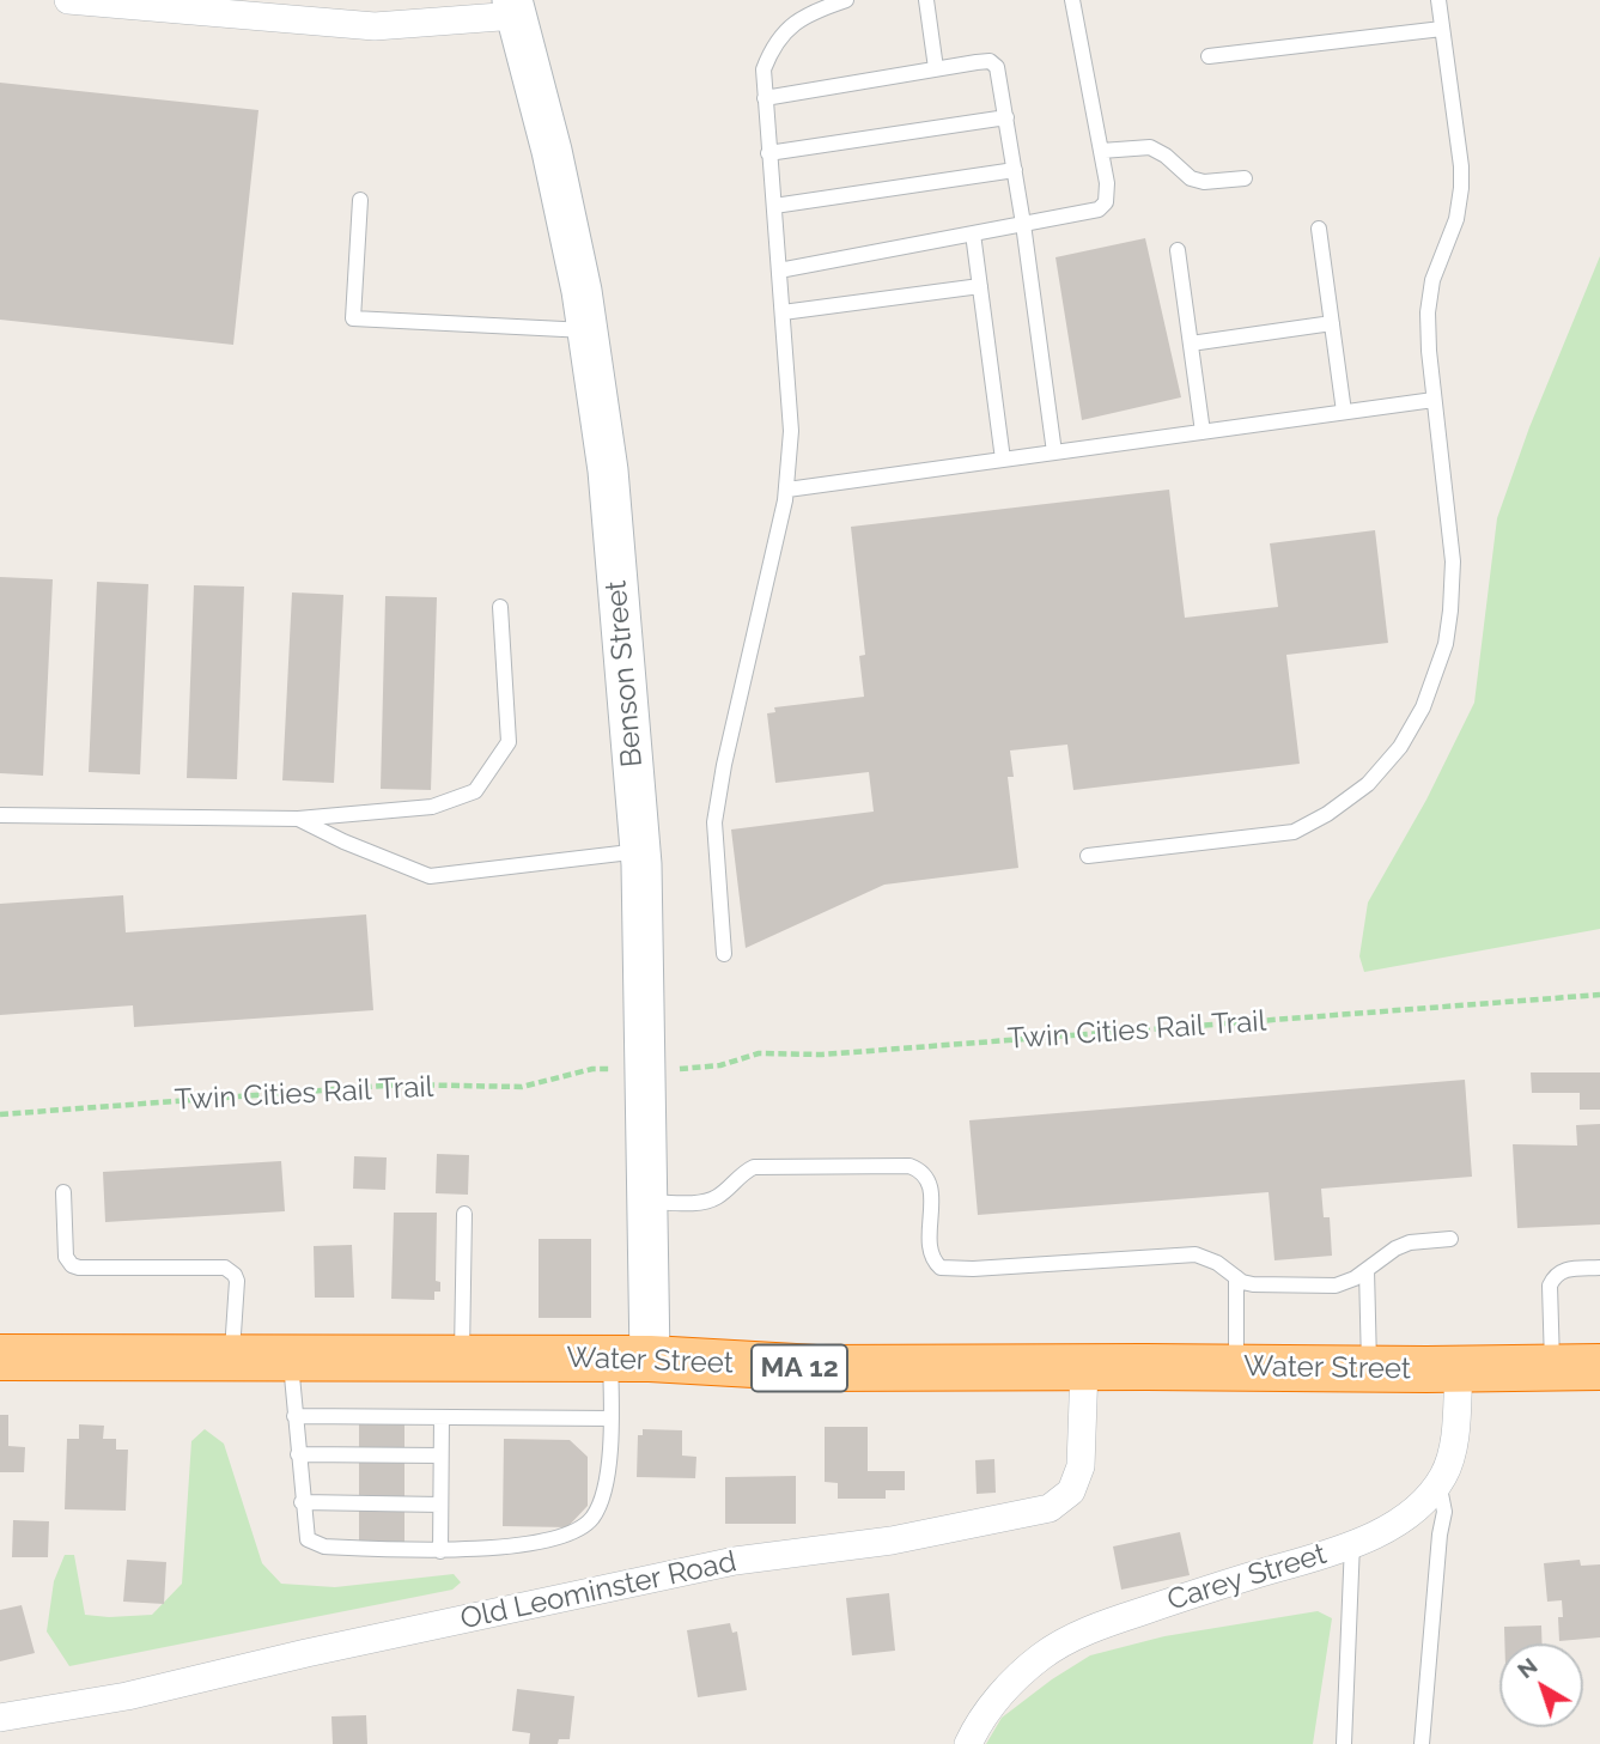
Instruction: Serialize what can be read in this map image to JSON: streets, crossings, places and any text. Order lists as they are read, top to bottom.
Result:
{
  "streets": {
    "highway": ["Water Street", "MA 12"],
    "main road": ["Benson Street"],
    "street": ["Carey Street", "Old Leominster Road"],
    "path": ["Twin Cities Rail Trail"]
  },
  "crossings": [
    ["Benson Street", "Water Street"],
    ["Water Street", "Carey Street"],
    ["Water Street", "Old Leominster Road"]
  ],
  "north": "top left"
}
